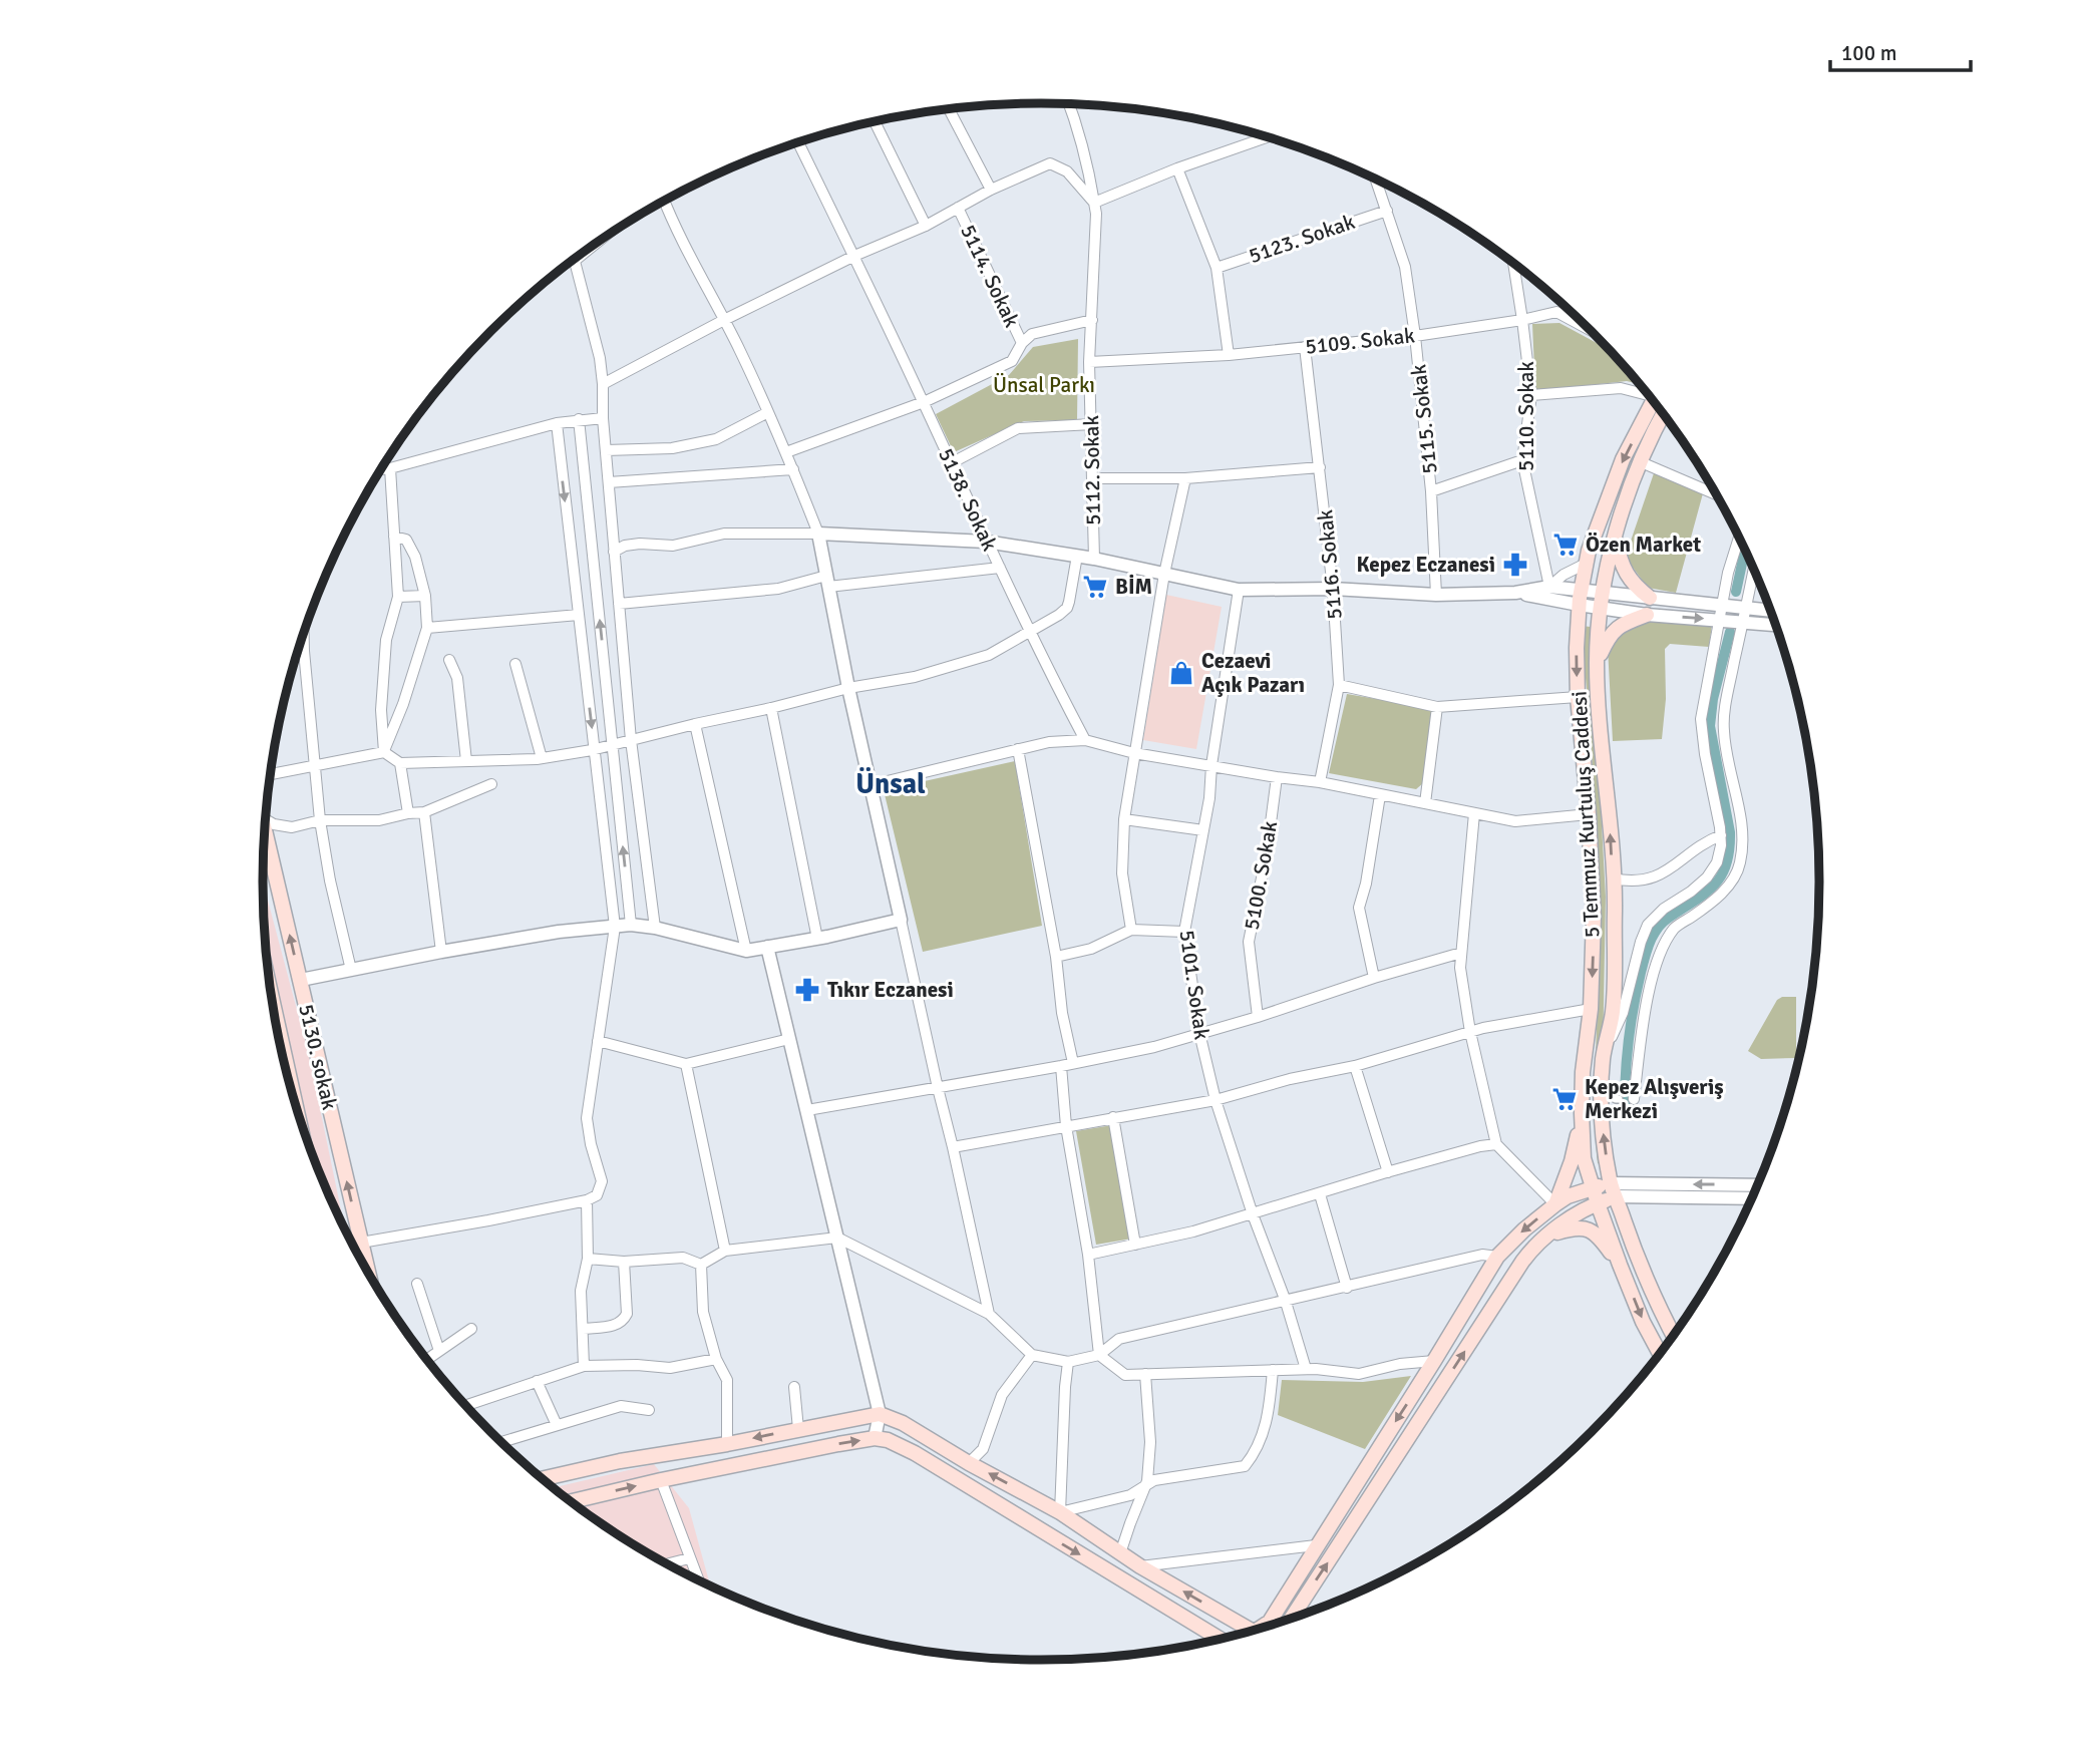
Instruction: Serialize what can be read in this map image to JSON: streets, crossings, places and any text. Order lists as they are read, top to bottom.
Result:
{
  "streets": {
    "main road": ["5 Temmuz Kurtuluş Caddesi", "5130. sokak"],
    "street": [
      "5123. Sokak",
      "5114. Sokak",
      "5109. Sokak",
      "5110. Sokak",
      "5115. Sokak",
      "5112. Sokak",
      "5138. Sokak",
      "5116. Sokak",
      "5100. Sokak",
      "5101. Sokak"
    ]
  },
  "crossings": [
    ["5123. Sokak", "5115. Sokak"],
    ["5109. Sokak", "5110. Sokak"],
    ["5109. Sokak", "5115. Sokak"],
    ["5109. Sokak", "5112. Sokak"],
    ["5109. Sokak", "5116. Sokak"]
  ],
  "one_way": ["5130. sokak"],
  "districts": ["Ünsal"],
  "parks": ["Ünsal Parkı"],
  "places": {
    "supermarket": ["Özen Market", "BİM", "Kepez Alışveriş Merkezi"],
    "pharmacy": ["Kepez Eczanesi", "Tıkır Eczanesi"],
    "shop": ["Cezaevi Açık Pazarı"]
  },
  "scale_bar": "100 m"
}
